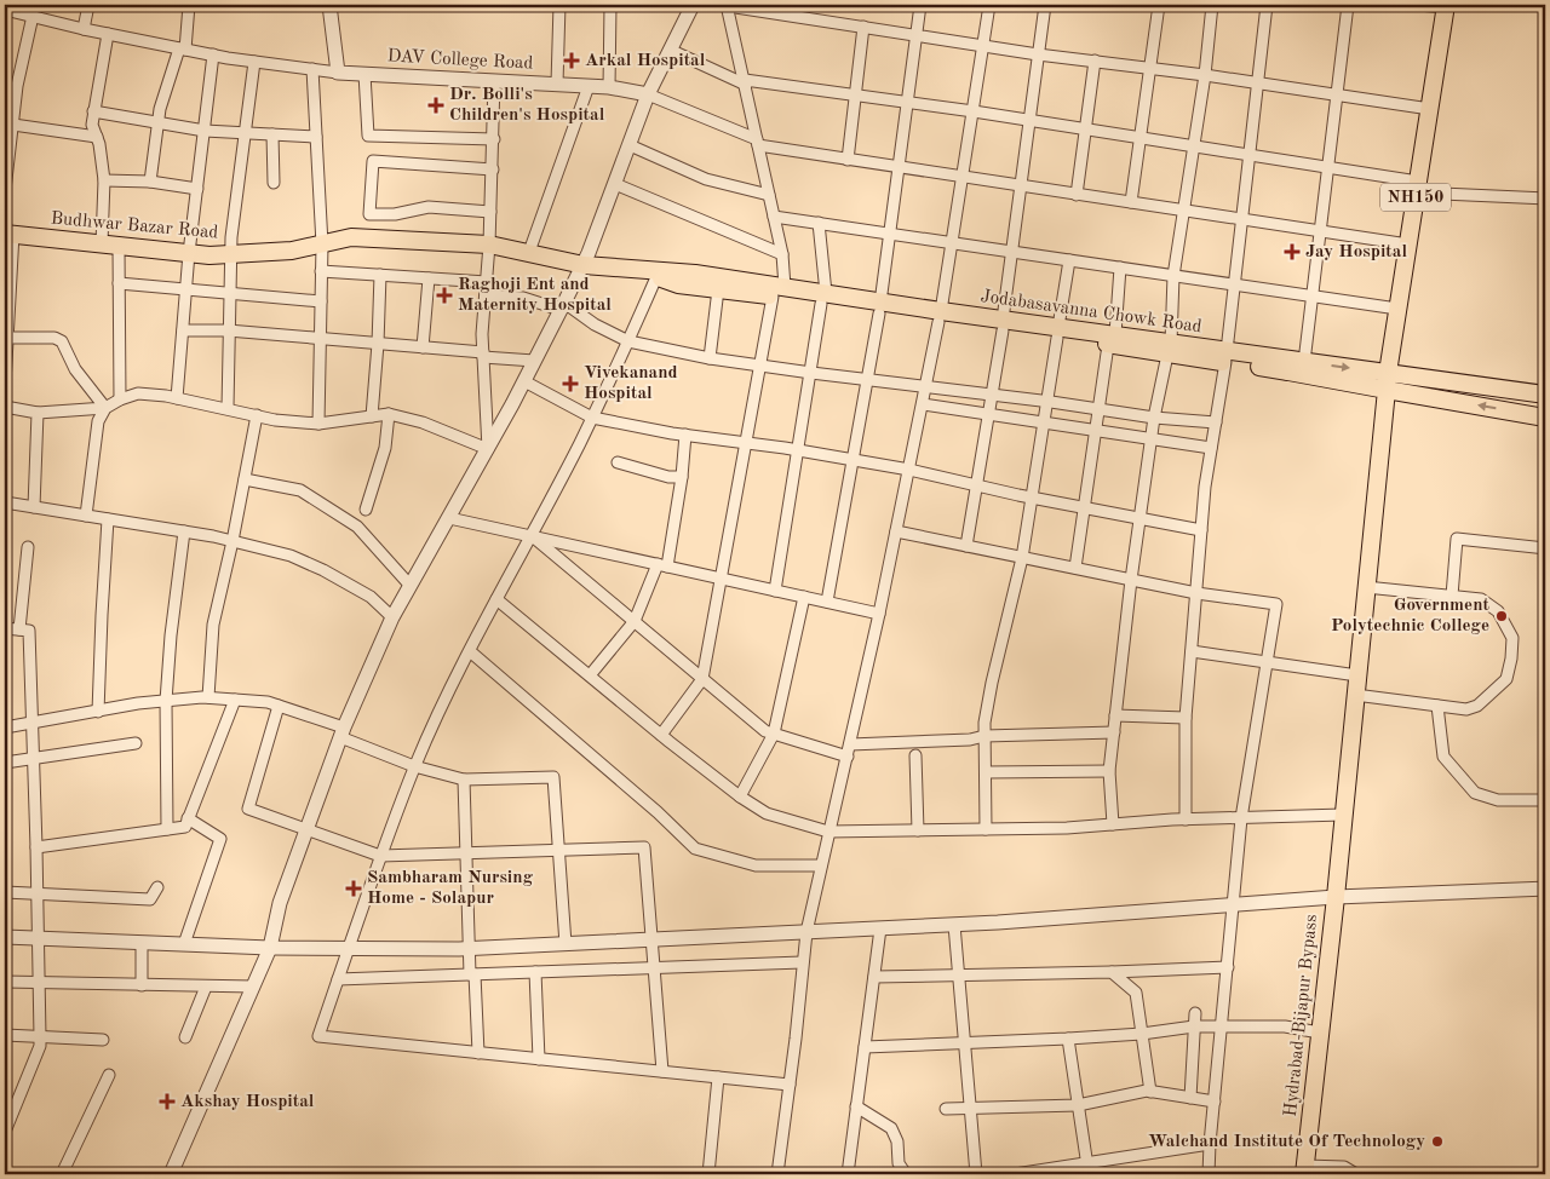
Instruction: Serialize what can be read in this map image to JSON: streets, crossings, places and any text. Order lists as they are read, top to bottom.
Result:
{
  "streets": {
    "main road": [
      "NH150",
      "Budhwar Bazar Road",
      "Jodabasavanna Chowk Road",
      "Hydrabad-Bijapur Bypass"
    ],
    "street": ["DAV College Road"]
  },
  "crossings": [
    ["NH150", "Jodabasavanna Chowk Road"],
    ["NH150", "Hydrabad-Bijapur Bypass"],
    ["Budhwar Bazar Road", "Jodabasavanna Chowk Road"],
    ["Jodabasavanna Chowk Road", "Hydrabad-Bijapur Bypass"]
  ],
  "places": {
    "health": [
      "Arkal Hospital",
      "Dr. Bolli's Children's Hospital",
      "Jay Hospital",
      "Raghoji Ent and Maternity Hospital",
      "Vivekanand Hospital",
      "Sambharam Nursing Home - Solapur",
      "Akshay Hospital"
    ],
    "other": ["Government Polytechnic College", "Walchand Institute Of Technology"]
  }
}
